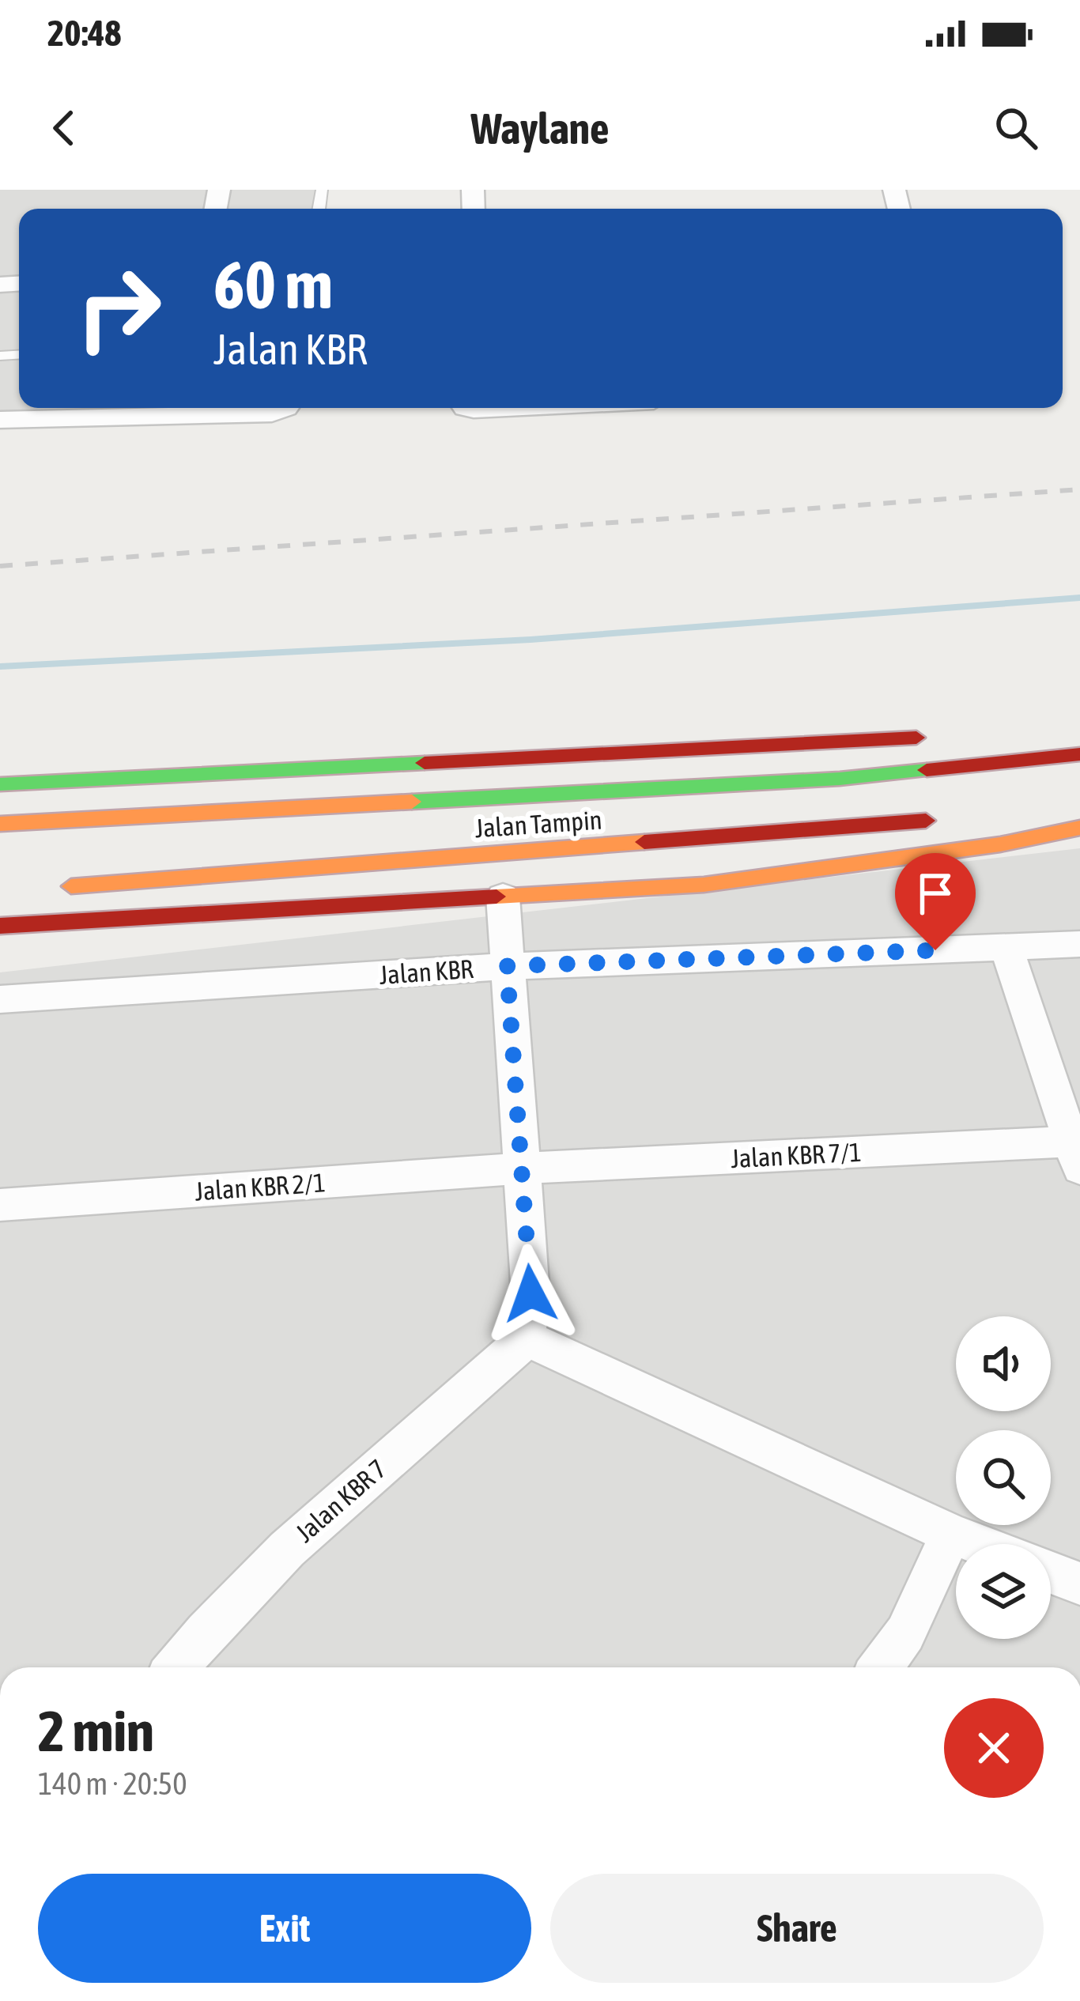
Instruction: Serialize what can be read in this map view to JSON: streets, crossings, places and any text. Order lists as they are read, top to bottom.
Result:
{
  "streets": {
    "highway": ["Jalan Tampin"],
    "street": [
      "Jalan KBR",
      "Jalan KBR 7/1",
      "Jalan KBR 2/1",
      "Jalan KBR 7"
    ]
  },
  "crossings": [
    ["Jalan KBR 7/1", "Jalan KBR 2/1"]
  ],
  "page": {
    "status": "20:48",
    "header": "Waylane",
    "turn": ["60 m", "Jalan KBR"],
    "heading": ["2 min", "140 m · 20:50"],
    "buttons": ["Exit", "Share"]
  }
}
